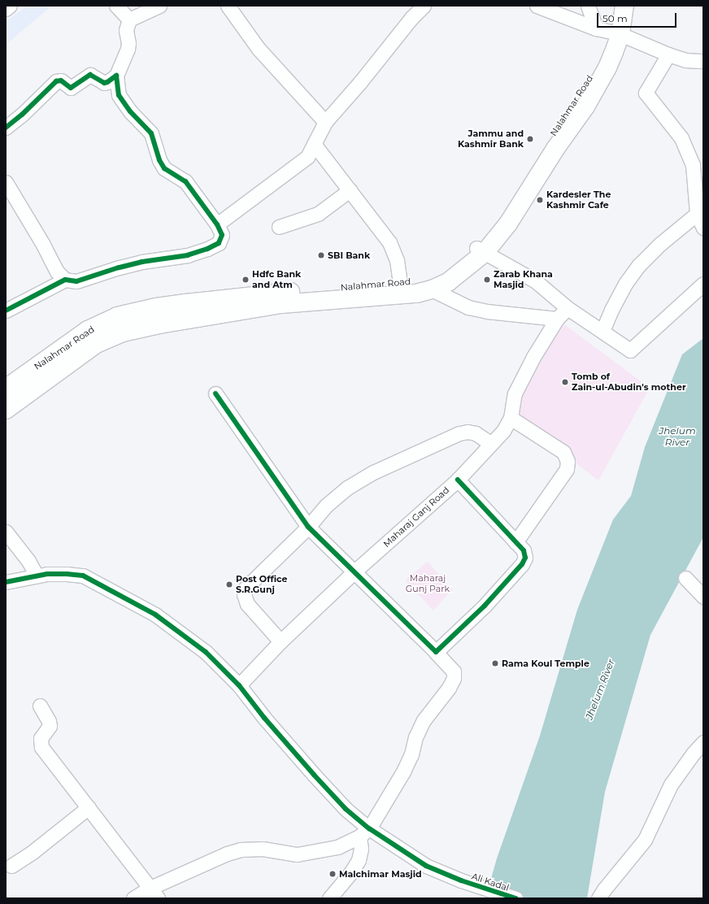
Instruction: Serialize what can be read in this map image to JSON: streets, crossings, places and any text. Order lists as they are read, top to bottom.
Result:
{
  "streets": {
    "main road": ["Nalahmar Road"],
    "street": ["Maharaj Ganj Road", "Ali Kadal"]
  },
  "crossings": [
    ["Maharaj Ganj Road", "Ali Kadal"]
  ],
  "water": ["Jhelum River"],
  "parks": ["Maharaj Gunj Park"],
  "places": [
    "Jammu and Kashmir Bank",
    "Kardesler The Kashmir Cafe",
    "SBI Bank",
    "Hdfc Bank and Atm",
    "Zarab Khana Masjid",
    "Tomb of Zain-ul-Abudin's mother",
    "Post Office S.R.Gunj",
    "Rama Koul Temple",
    "Malchimar Masjid"
  ],
  "scale_bar": "50 m"
}
